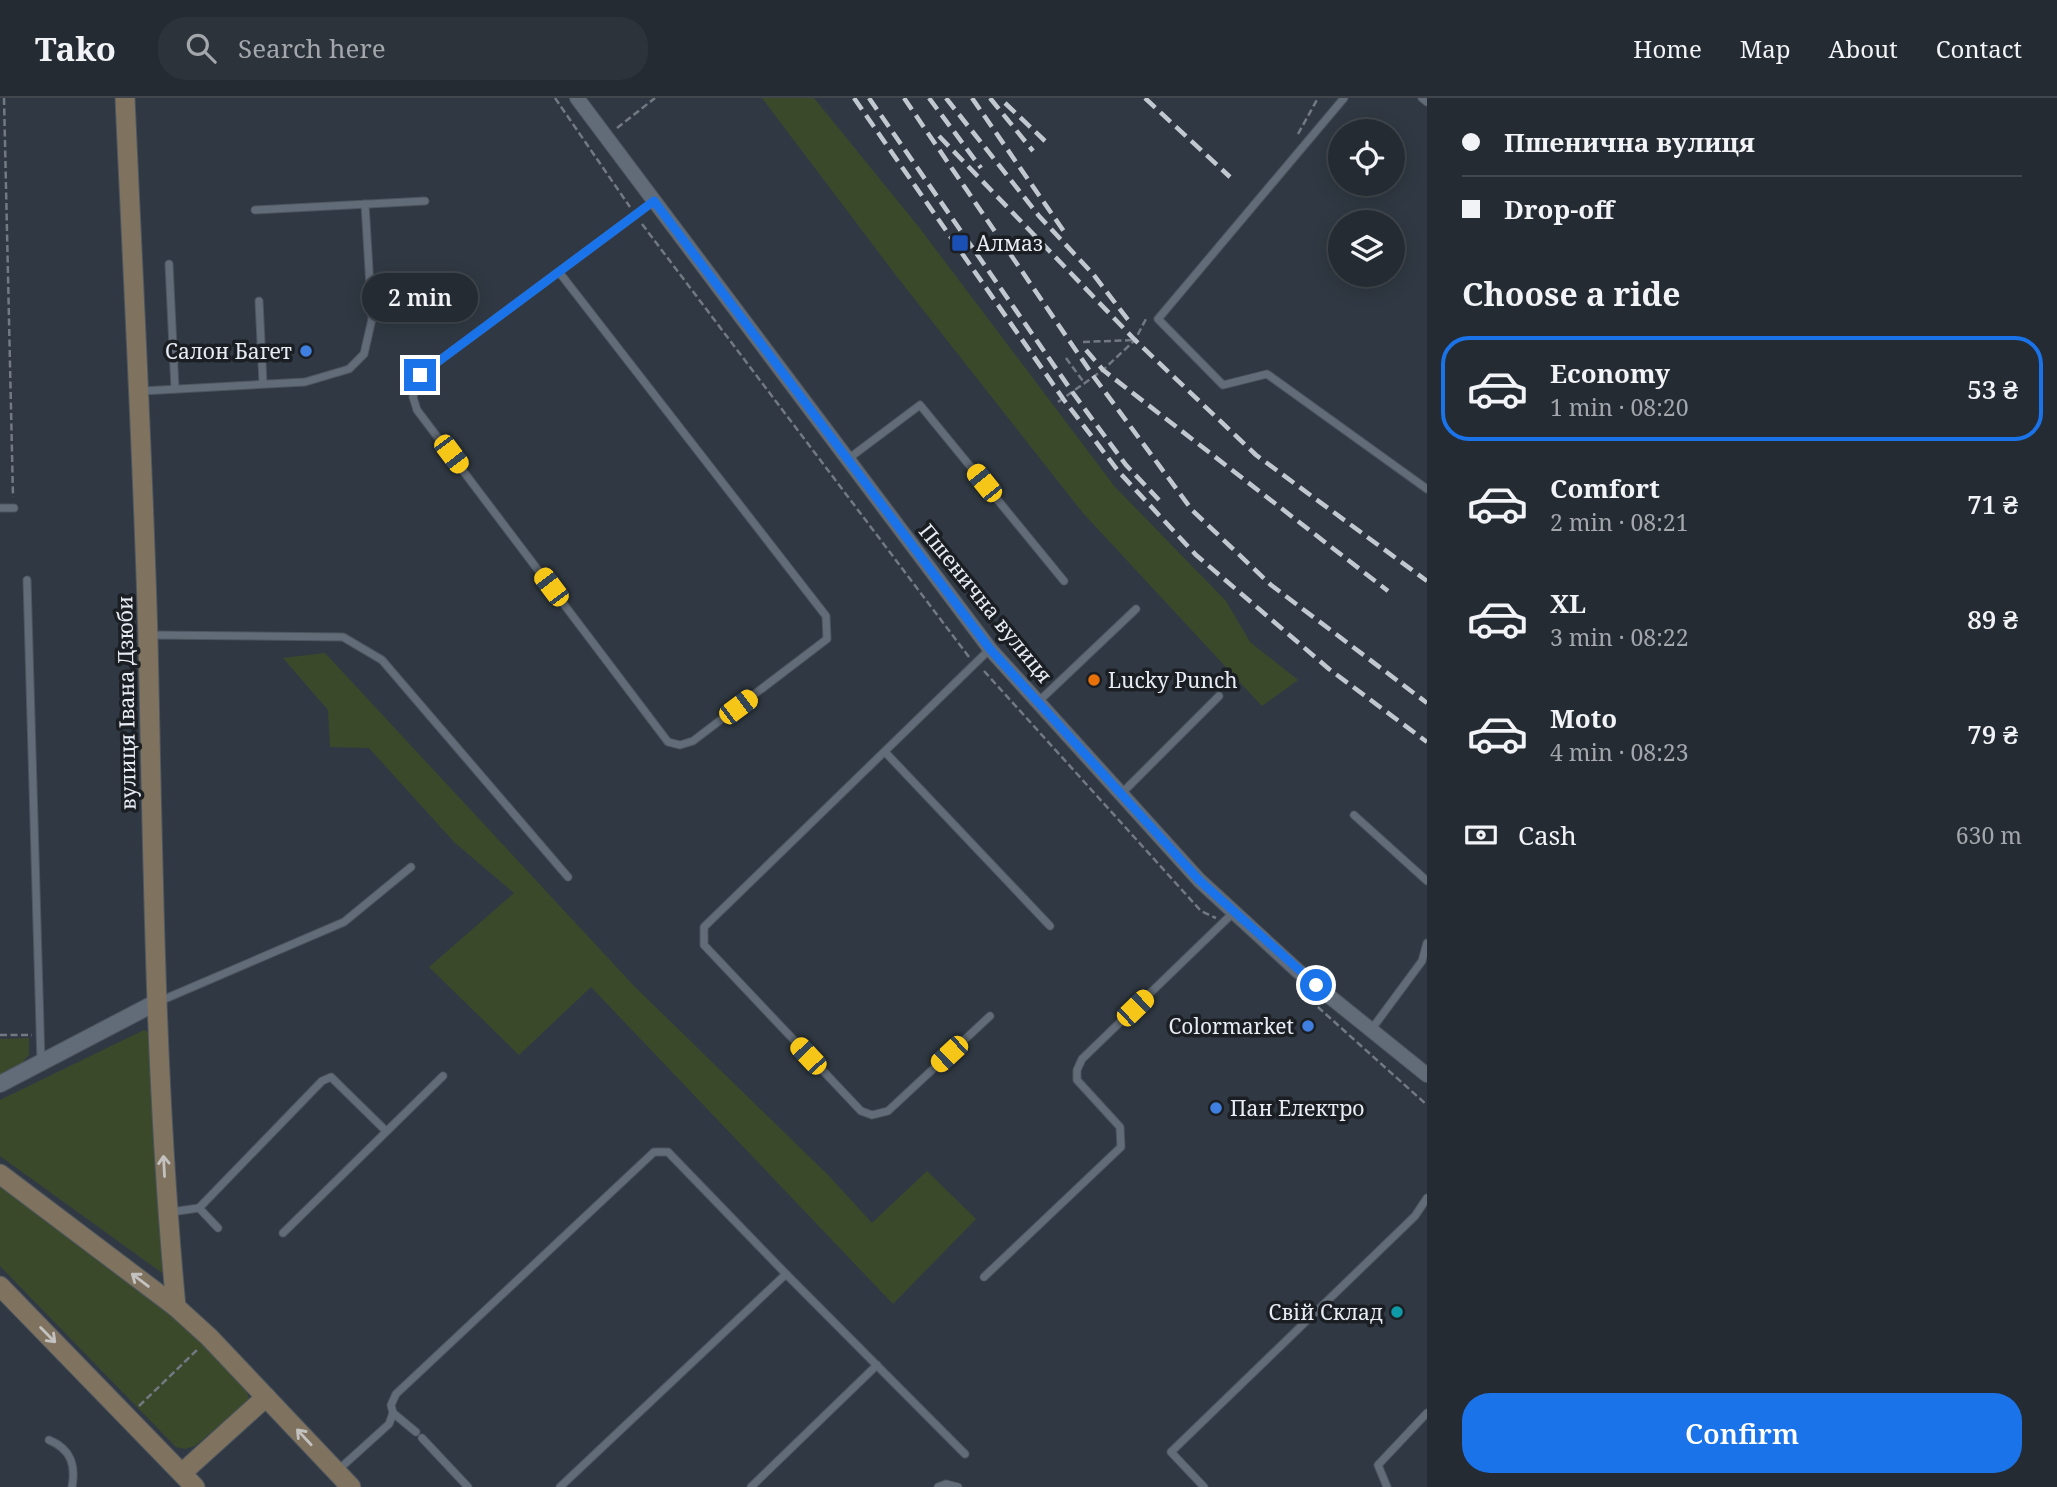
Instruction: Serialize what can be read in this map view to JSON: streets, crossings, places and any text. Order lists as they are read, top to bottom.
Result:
{
  "streets": {
    "main road": ["вулиця Івана Дзюби"],
    "street": ["Пшенична вулиця"]
  },
  "places": {
    "transit": ["Алмаз"],
    "other": [
      "Салон Багет",
      "Lucky Punch",
      "Colormarket",
      "Пан Електро",
      "Свій Склад"
    ]
  },
  "page": {
    "header": "Tako",
    "search": "Search here",
    "nav": [
      "Home",
      "Map",
      "About",
      "Contact"
    ],
    "banner": ["Пшенична вулиця", "Drop-off"],
    "heading": "Choose a ride",
    "bubble": "2 min",
    "list": [
      {
        "name": "Economy",
        "note": "1 min · 08:20",
        "value": "53 ₴"
      },
      {
        "name": "Comfort",
        "note": "2 min · 08:21",
        "value": "71 ₴"
      },
      {
        "name": "XL",
        "note": "3 min · 08:22",
        "value": "89 ₴"
      },
      {
        "name": "Moto",
        "note": "4 min · 08:23",
        "value": "79 ₴"
      }
    ],
    "pay": ["Cash", "630 m"],
    "buttons": "Confirm"
  }
}
